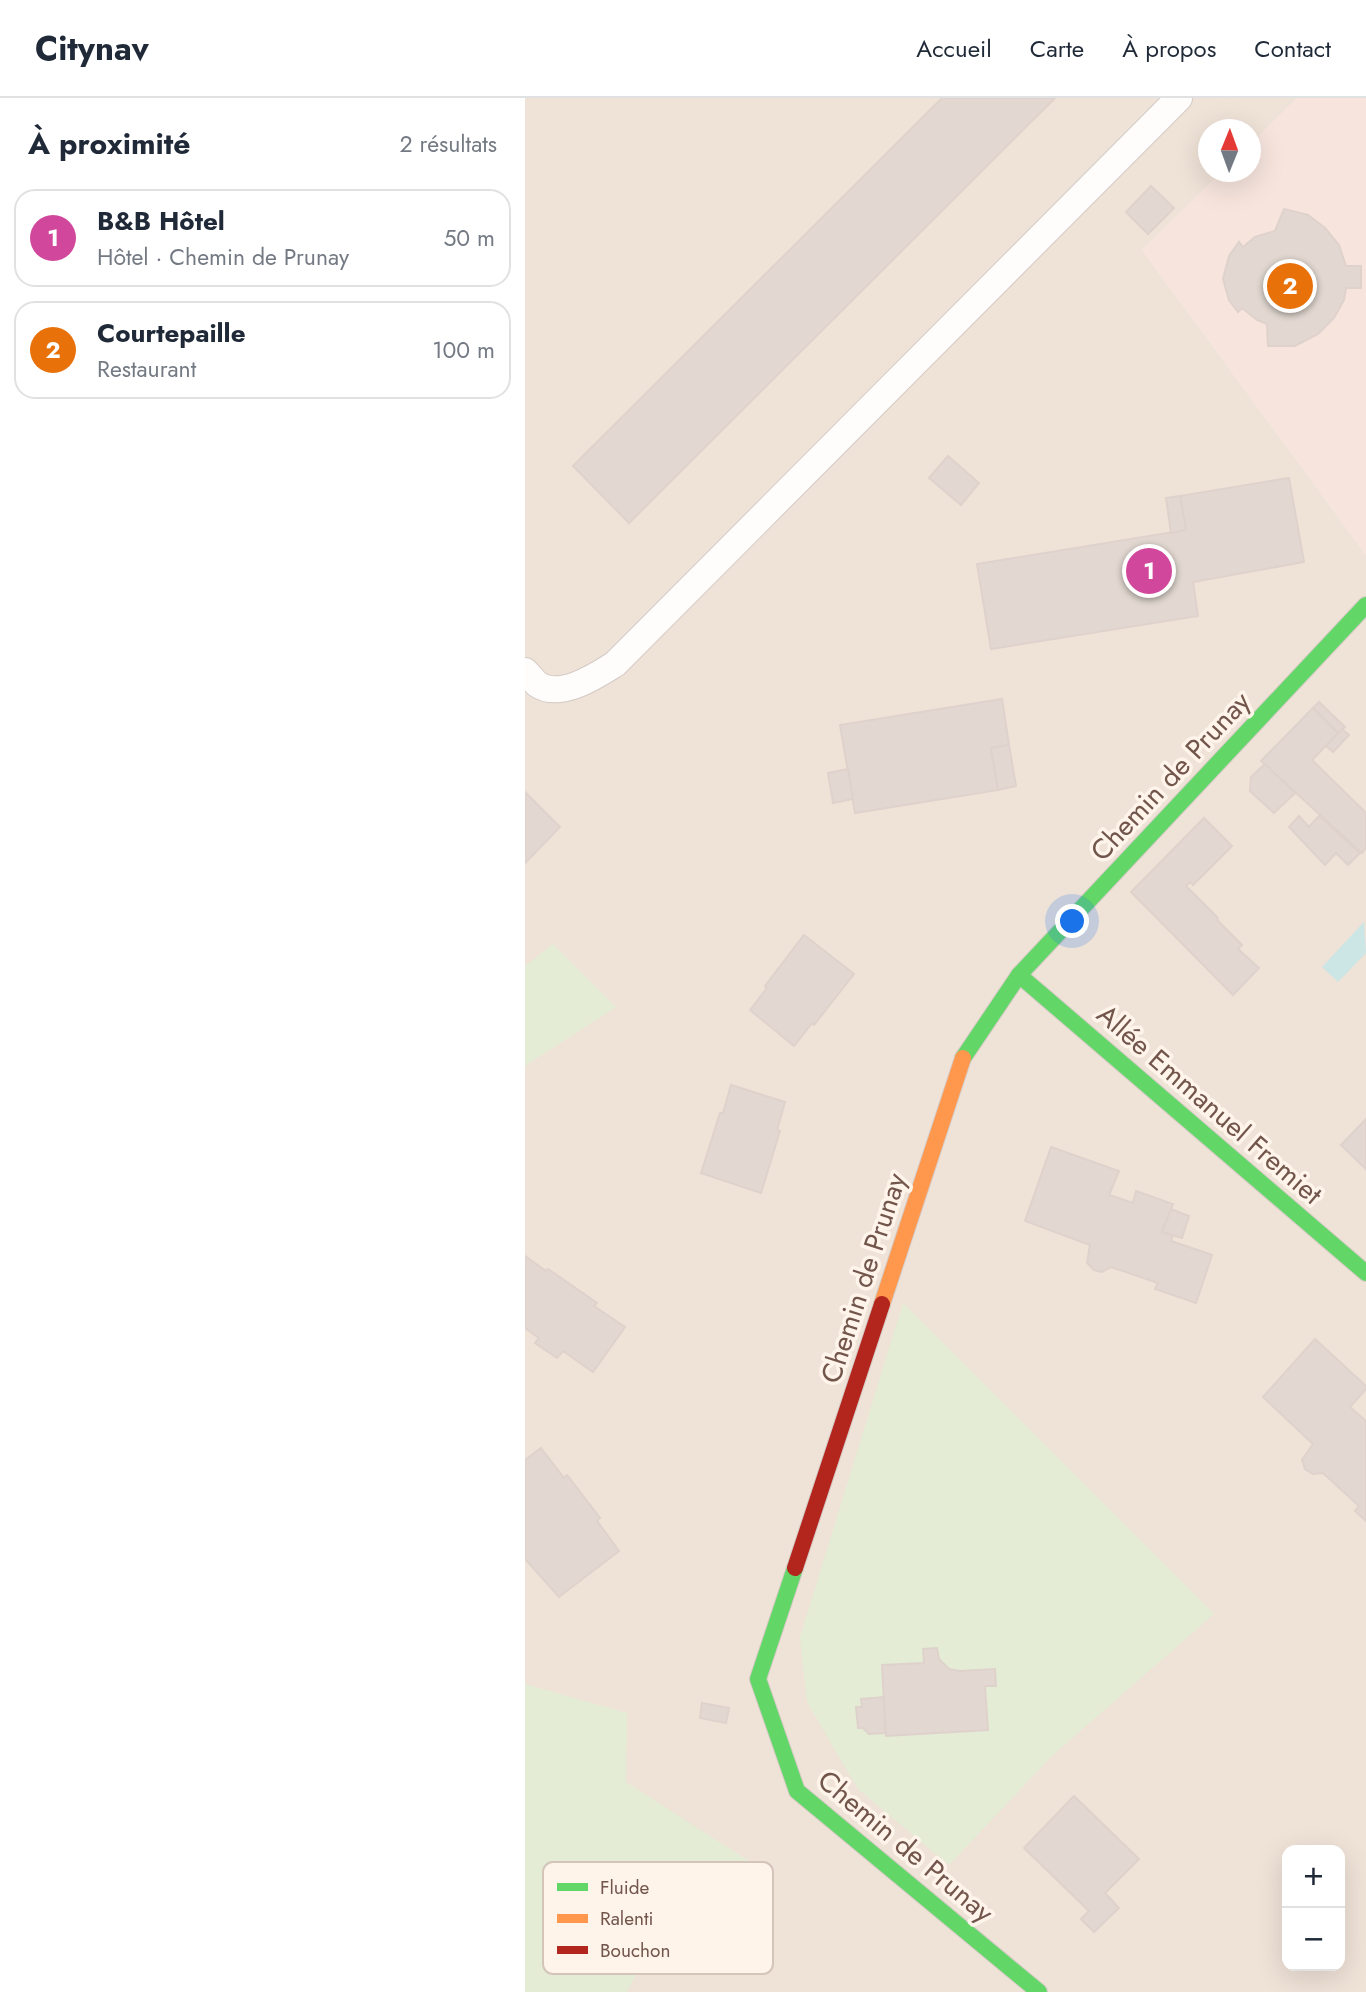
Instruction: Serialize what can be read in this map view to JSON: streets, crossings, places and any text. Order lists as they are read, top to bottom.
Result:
{
  "streets": {
    "street": ["Chemin de Prunay", "Allée Emmanuel Fremiet"]
  },
  "crossings": [
    ["Chemin de Prunay", "Allée Emmanuel Fremiet"]
  ],
  "legend": ["Fluide", "Ralenti", "Bouchon"],
  "north": "top",
  "page": {
    "header": "Citynav",
    "nav": [
      "Accueil",
      "Carte",
      "À propos",
      "Contact"
    ],
    "heading": ["À proximité", "2 résultats"],
    "list": [
      {
        "mark": "1",
        "name": "B&B Hôtel",
        "note": "Hôtel · Chemin de Prunay",
        "value": "50 m"
      },
      {
        "mark": "2",
        "name": "Courtepaille",
        "note": "Restaurant",
        "value": "100 m"
      }
    ],
    "pins": ["2", "1"],
    "map_buttons": ["+", "−"]
  }
}
